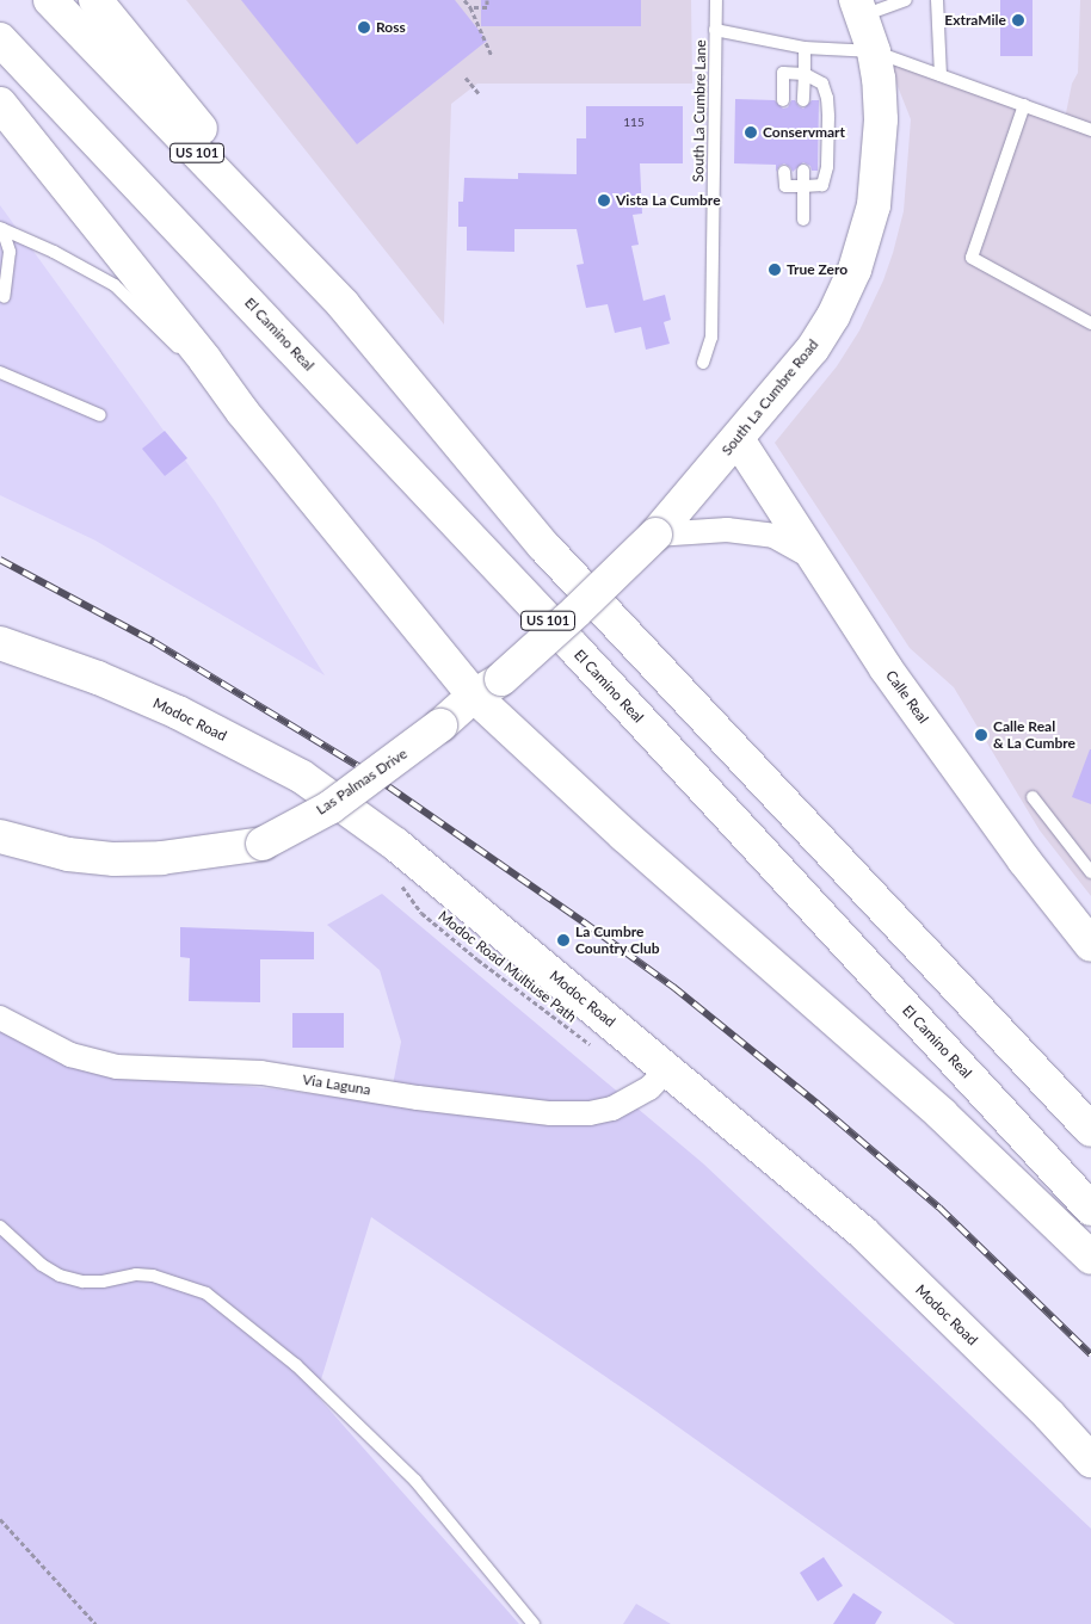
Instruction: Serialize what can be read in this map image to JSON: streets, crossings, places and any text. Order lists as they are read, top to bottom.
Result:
{
  "streets": {
    "main road": [
      "US 101",
      "El Camino Real",
      "South La Cumbre Road",
      "Calle Real",
      "Modoc Road",
      "Las Palmas Drive"
    ],
    "street": ["Via Laguna"],
    "lane": ["South La Cumbre Lane"],
    "path": ["Modoc Road Multiuse Path"]
  },
  "crossings": [
    ["South La Cumbre Road", "Calle Real"],
    ["South La Cumbre Road", "Las Palmas Drive"],
    ["Modoc Road", "Via Laguna"]
  ],
  "places": [
    "ExtraMile",
    "Ross",
    "Conservmart",
    "Vista La Cumbre",
    "True Zero",
    "Calle Real & La Cumbre",
    "La Cumbre Country Club"
  ],
  "house_numbers": ["115"]
}
